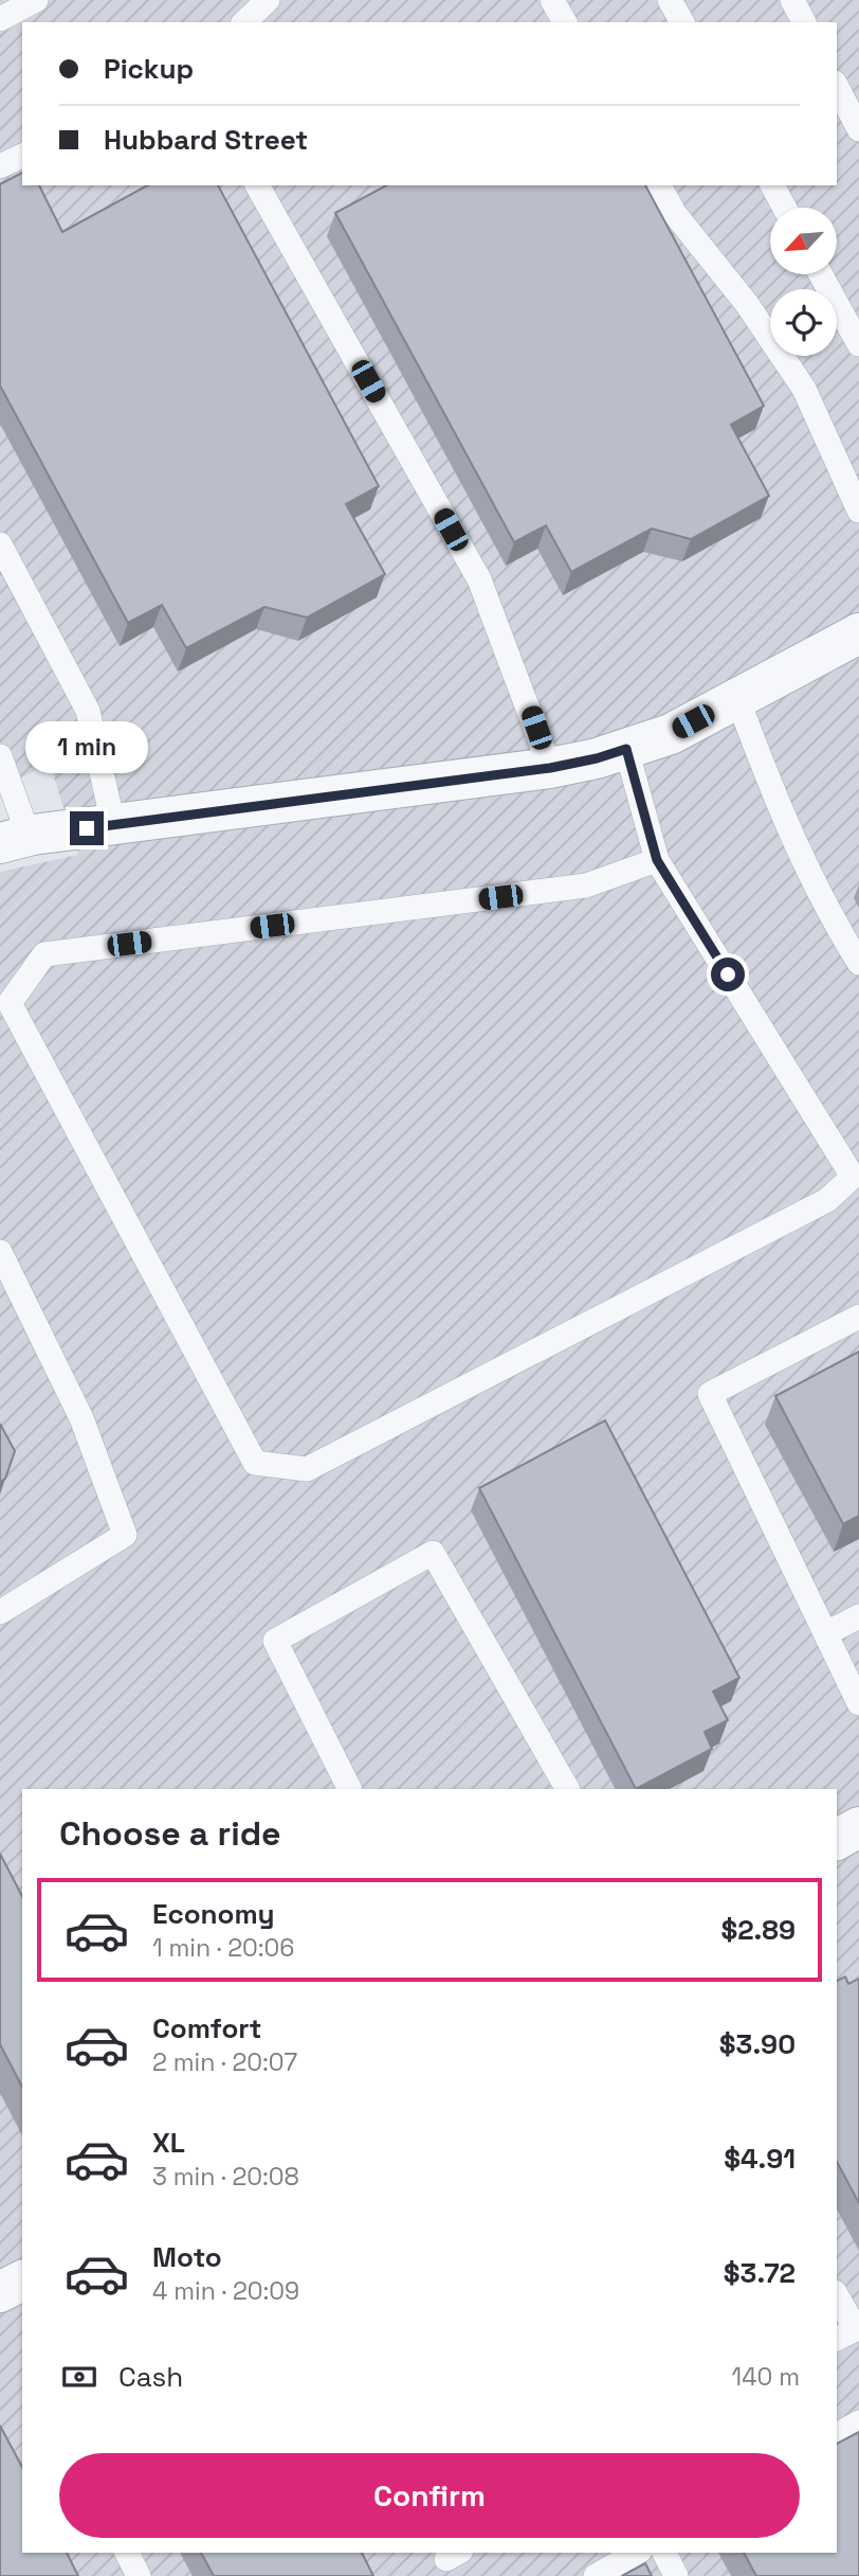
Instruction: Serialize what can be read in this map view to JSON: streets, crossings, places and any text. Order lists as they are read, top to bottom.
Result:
{
  "north": "bottom left",
  "page": {
    "banner": ["Pickup", "Hubbard Street"],
    "bubble": "1 min",
    "heading": "Choose a ride",
    "list": [
      {
        "name": "Economy",
        "note": "1 min · 20:06",
        "value": "$2.89"
      },
      {
        "name": "Comfort",
        "note": "2 min · 20:07",
        "value": "$3.90"
      },
      {
        "name": "XL",
        "note": "3 min · 20:08",
        "value": "$4.91"
      },
      {
        "name": "Moto",
        "note": "4 min · 20:09",
        "value": "$3.72"
      }
    ],
    "pay": ["Cash", "140 m"],
    "buttons": "Confirm"
  }
}
